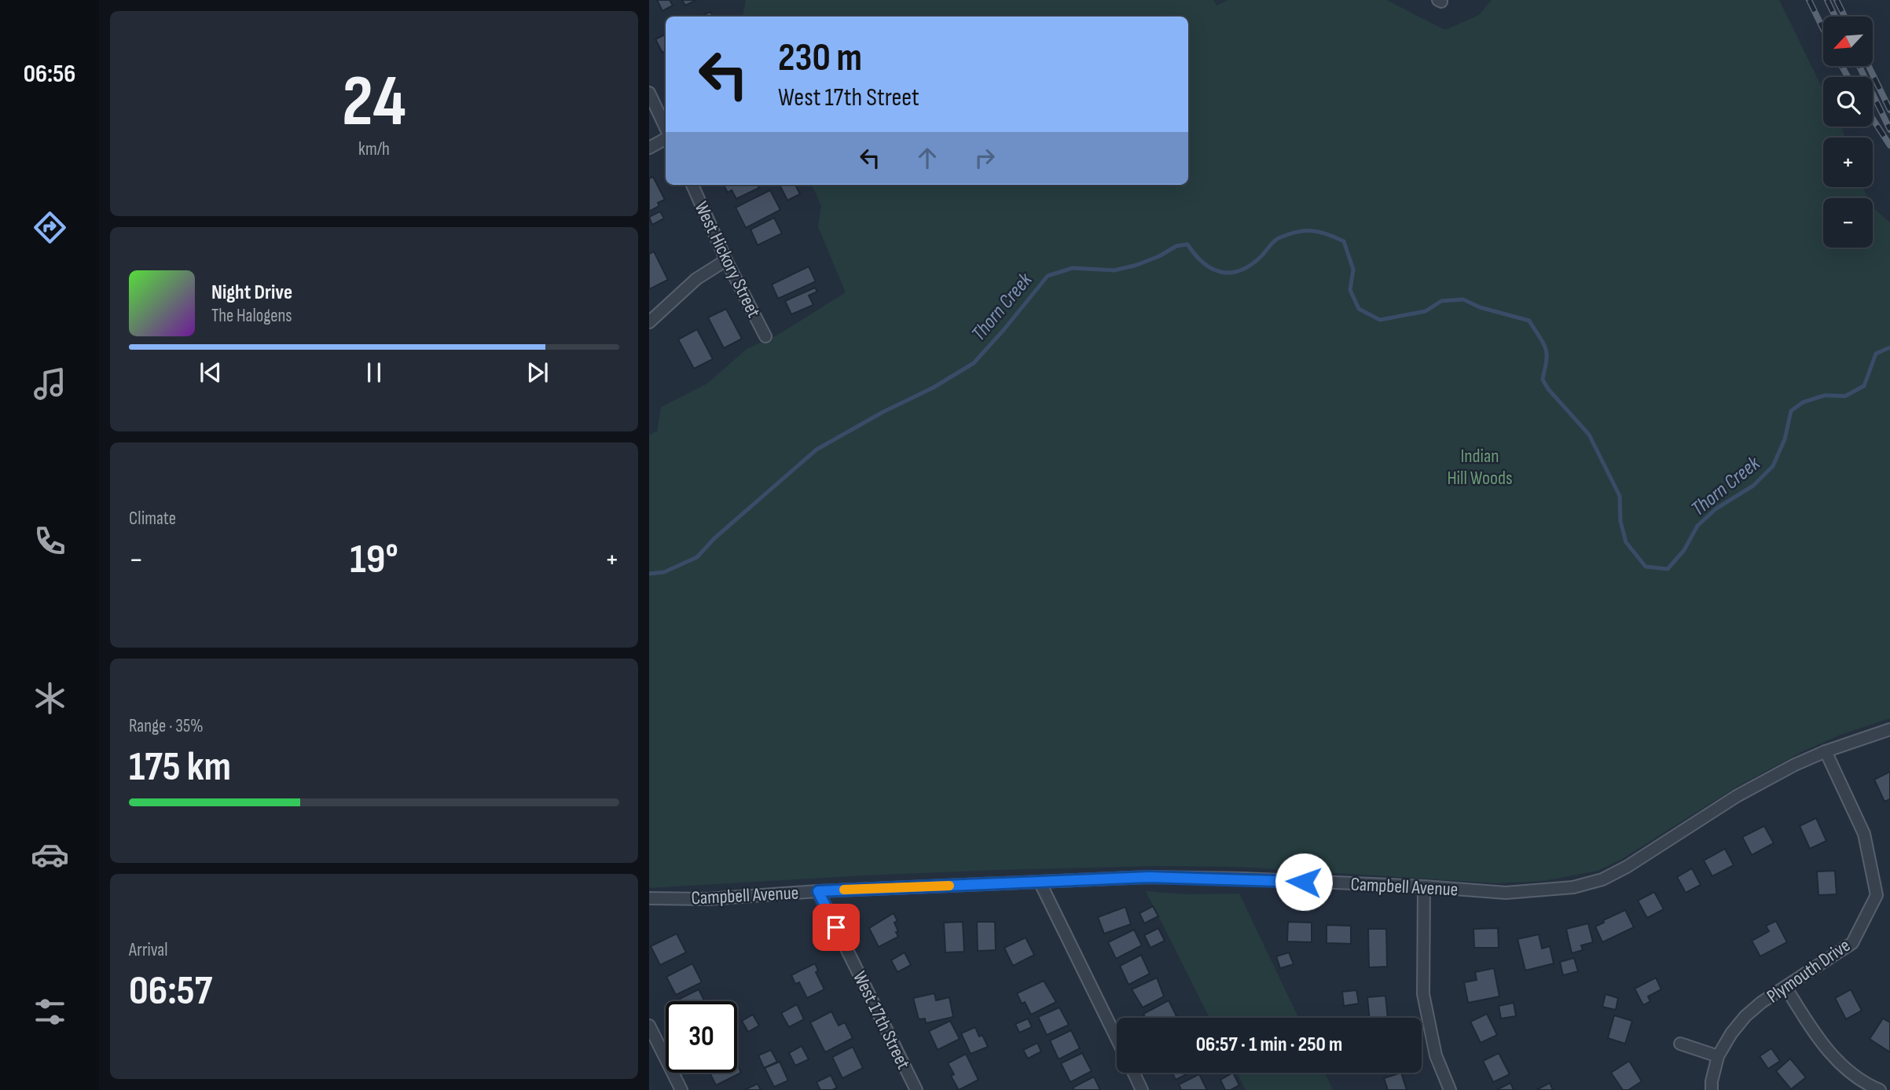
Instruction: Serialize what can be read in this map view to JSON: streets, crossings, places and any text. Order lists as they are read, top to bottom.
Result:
{
  "streets": {
    "street": [
      "West Hickory Street",
      "Campbell Avenue",
      "Plymouth Drive",
      "West 17th Street"
    ]
  },
  "crossings": [
    ["Campbell Avenue", "Plymouth Drive"],
    ["Campbell Avenue", "West 17th Street"]
  ],
  "water": ["Thorn Creek"],
  "parks": ["Indian Hill Woods"],
  "north": "bottom left",
  "page": {
    "tabs": "06:56",
    "tile": [
      ["24", "km/h"],
      "Climate",
      ["Range · 35%", "175 km"],
      ["Arrival", "06:57"]
    ],
    "map_buttons": ["+", "−"],
    "turn": ["230 m", "West 17th Street"],
    "song": ["Night Drive", "The Halogens"],
    "heat": ["−", "19°", "+"],
    "limit": "30",
    "trip": "06:57 · 1 min · 250 m"
  }
}
